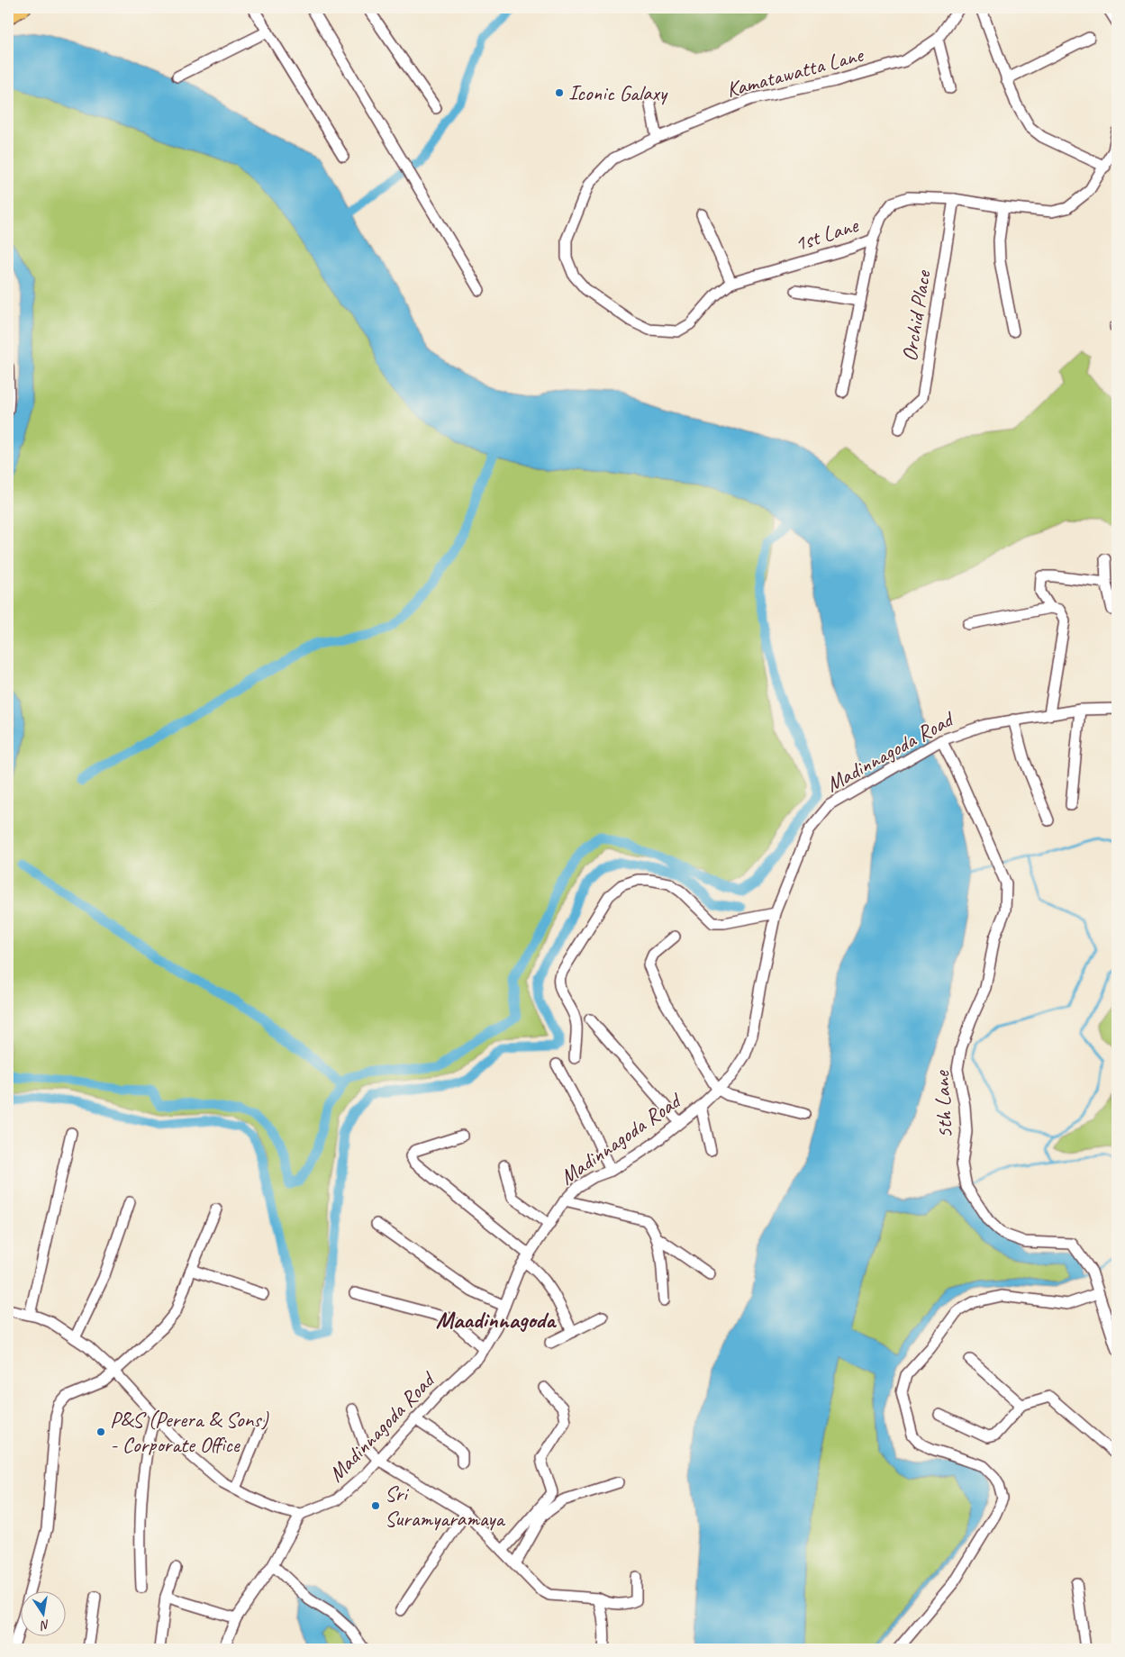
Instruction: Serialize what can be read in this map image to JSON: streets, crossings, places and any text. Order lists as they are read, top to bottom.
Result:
{
  "streets": {
    "street": [
      "Kamatawatta Lane",
      "1st Lane",
      "Orchid Place",
      "Madinnagoda Road",
      "5th Lane"
    ]
  },
  "crossings": [
    ["Kamatawatta Lane", "1st Lane"],
    ["1st Lane", "Orchid Place"],
    ["Madinnagoda Road", "5th Lane"]
  ],
  "districts": ["Maadinnagoda"],
  "places": ["Iconic Galaxy", "P&S (Perera & Sons) - Corporate Office", "Sri Suramyaramaya"],
  "north": "bottom"
}
